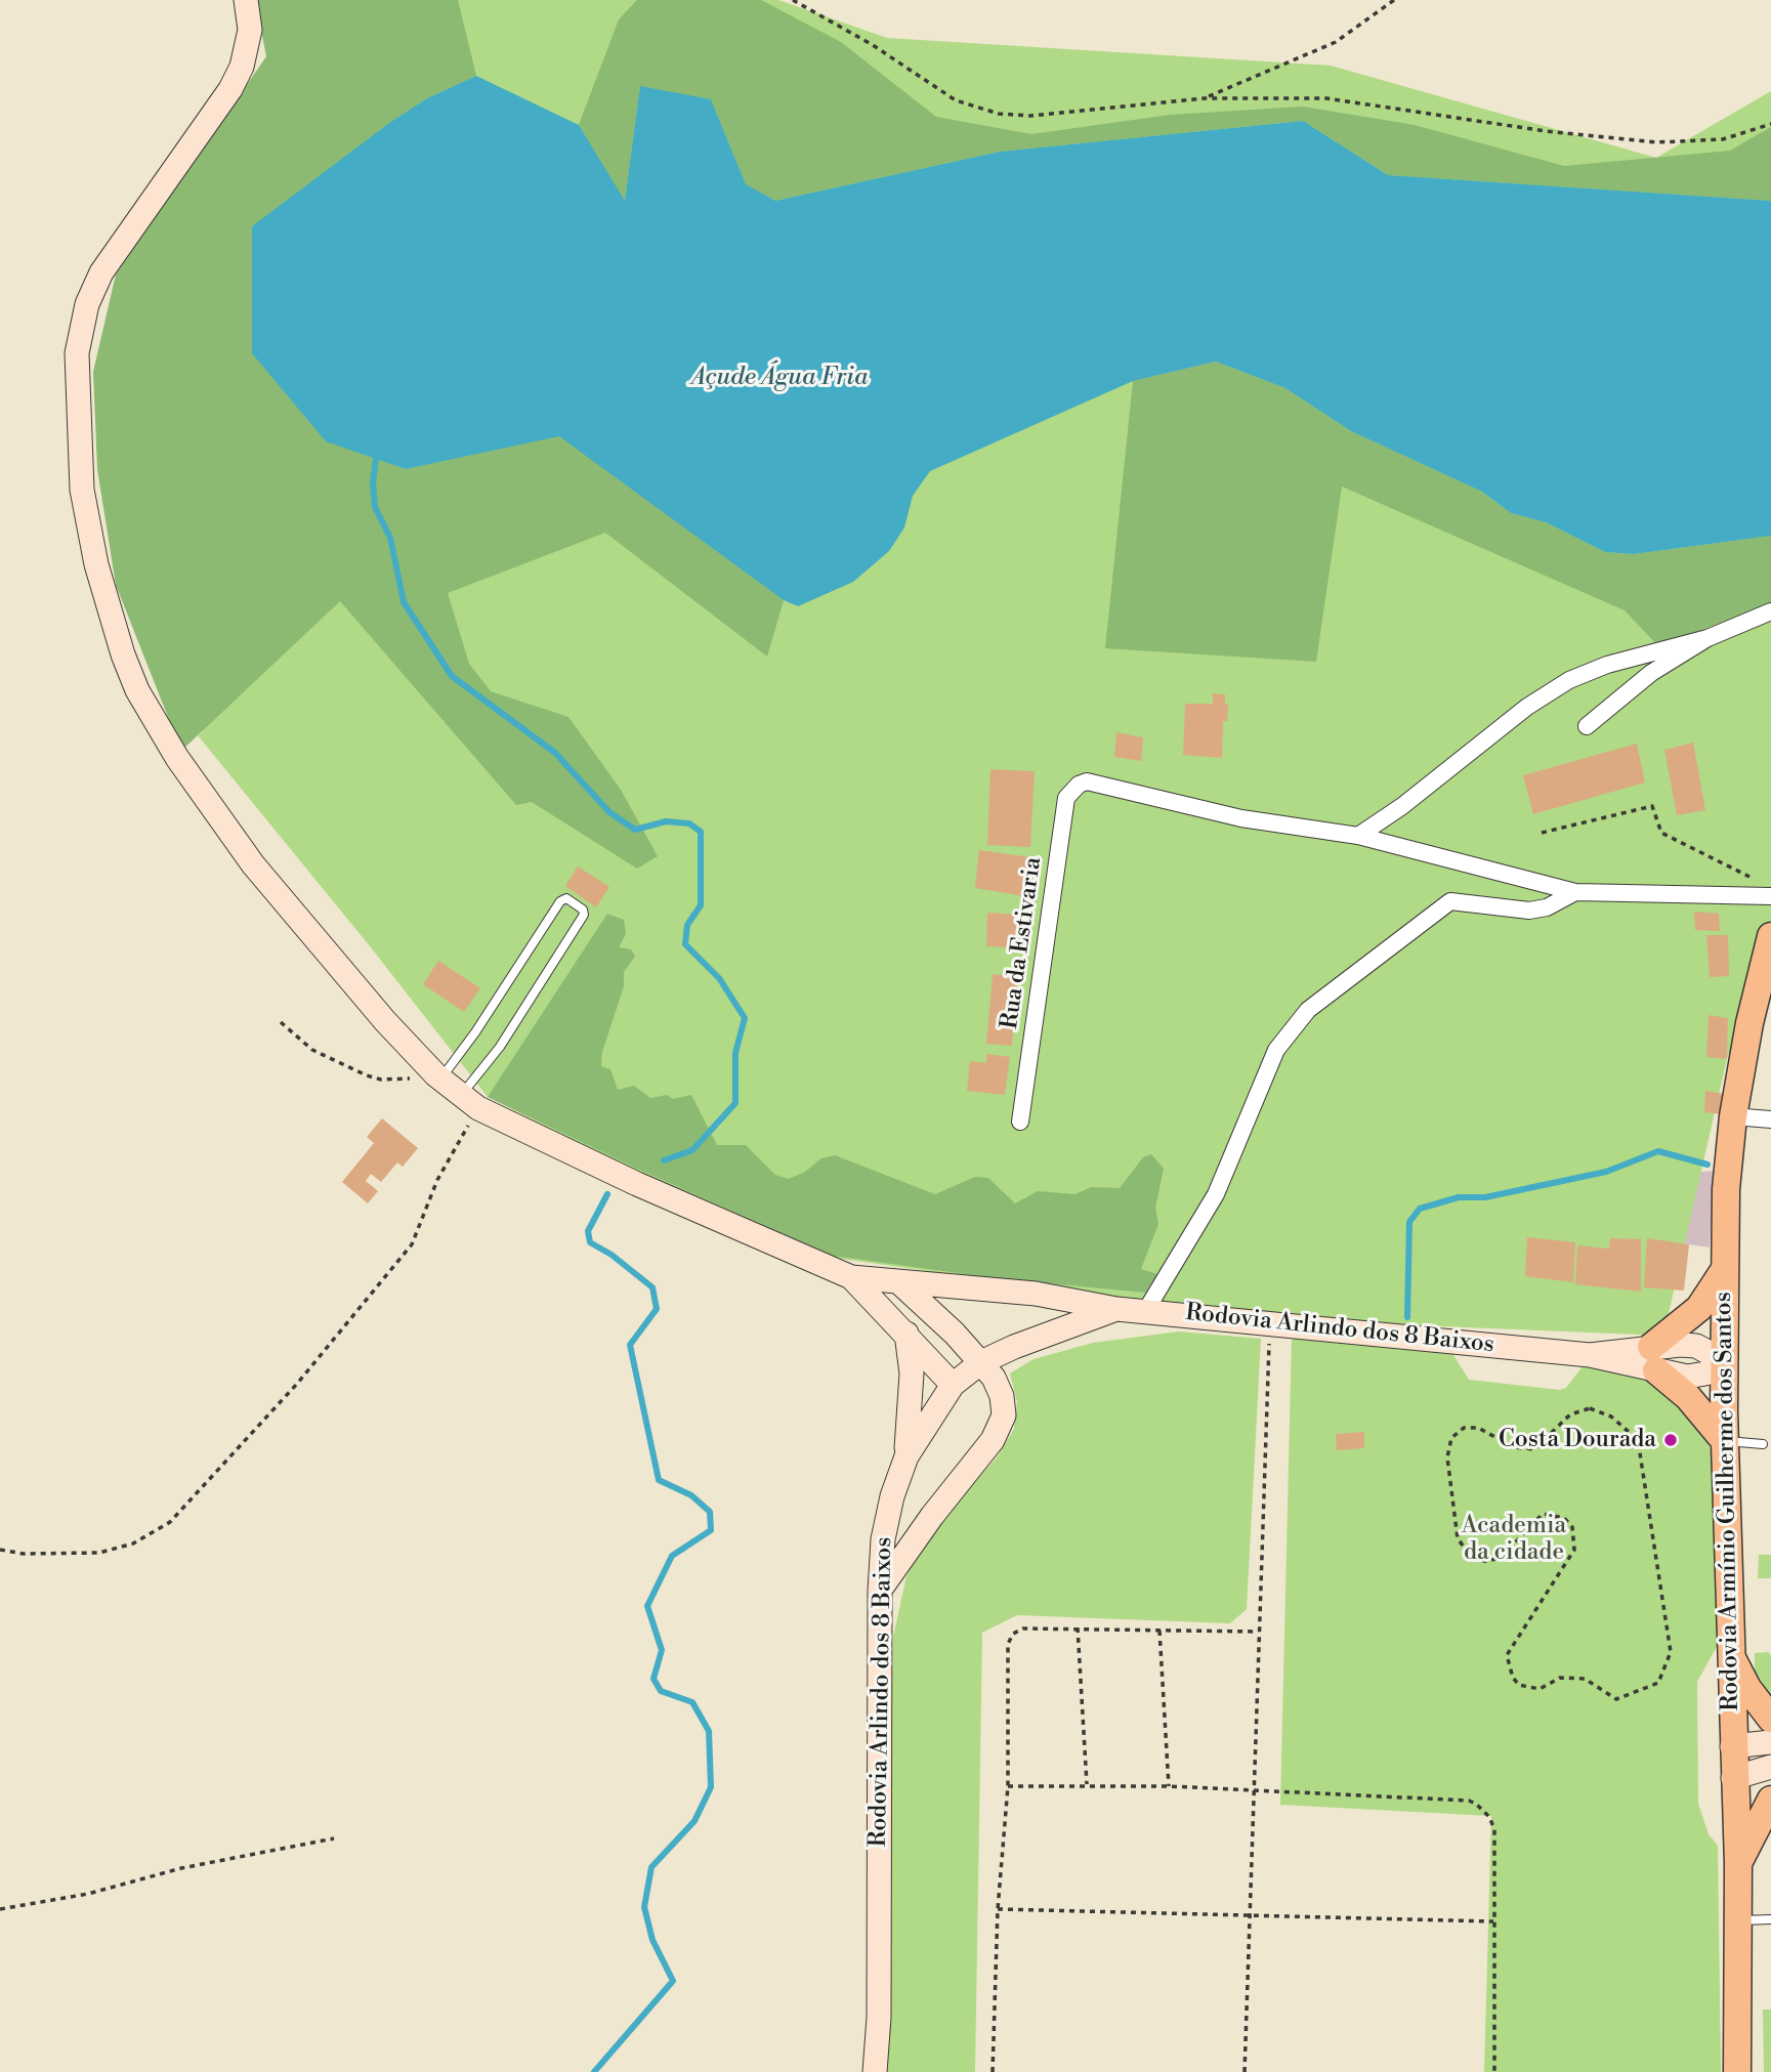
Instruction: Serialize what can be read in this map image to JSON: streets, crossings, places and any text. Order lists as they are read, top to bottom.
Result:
{
  "streets": {
    "main road": ["Rodovia Arlindo dos 8 Baixos", "Rodovia Armínio Guilherme dos Santos"],
    "street": ["Rua da Estivaria"]
  },
  "crossings": [
    ["Rodovia Arlindo dos 8 Baixos", "Rodovia Armínio Guilherme dos Santos"]
  ],
  "water": ["Açude Água Fria"],
  "parks": ["Academia da cidade"],
  "places": ["Costa Dourada"]
}
